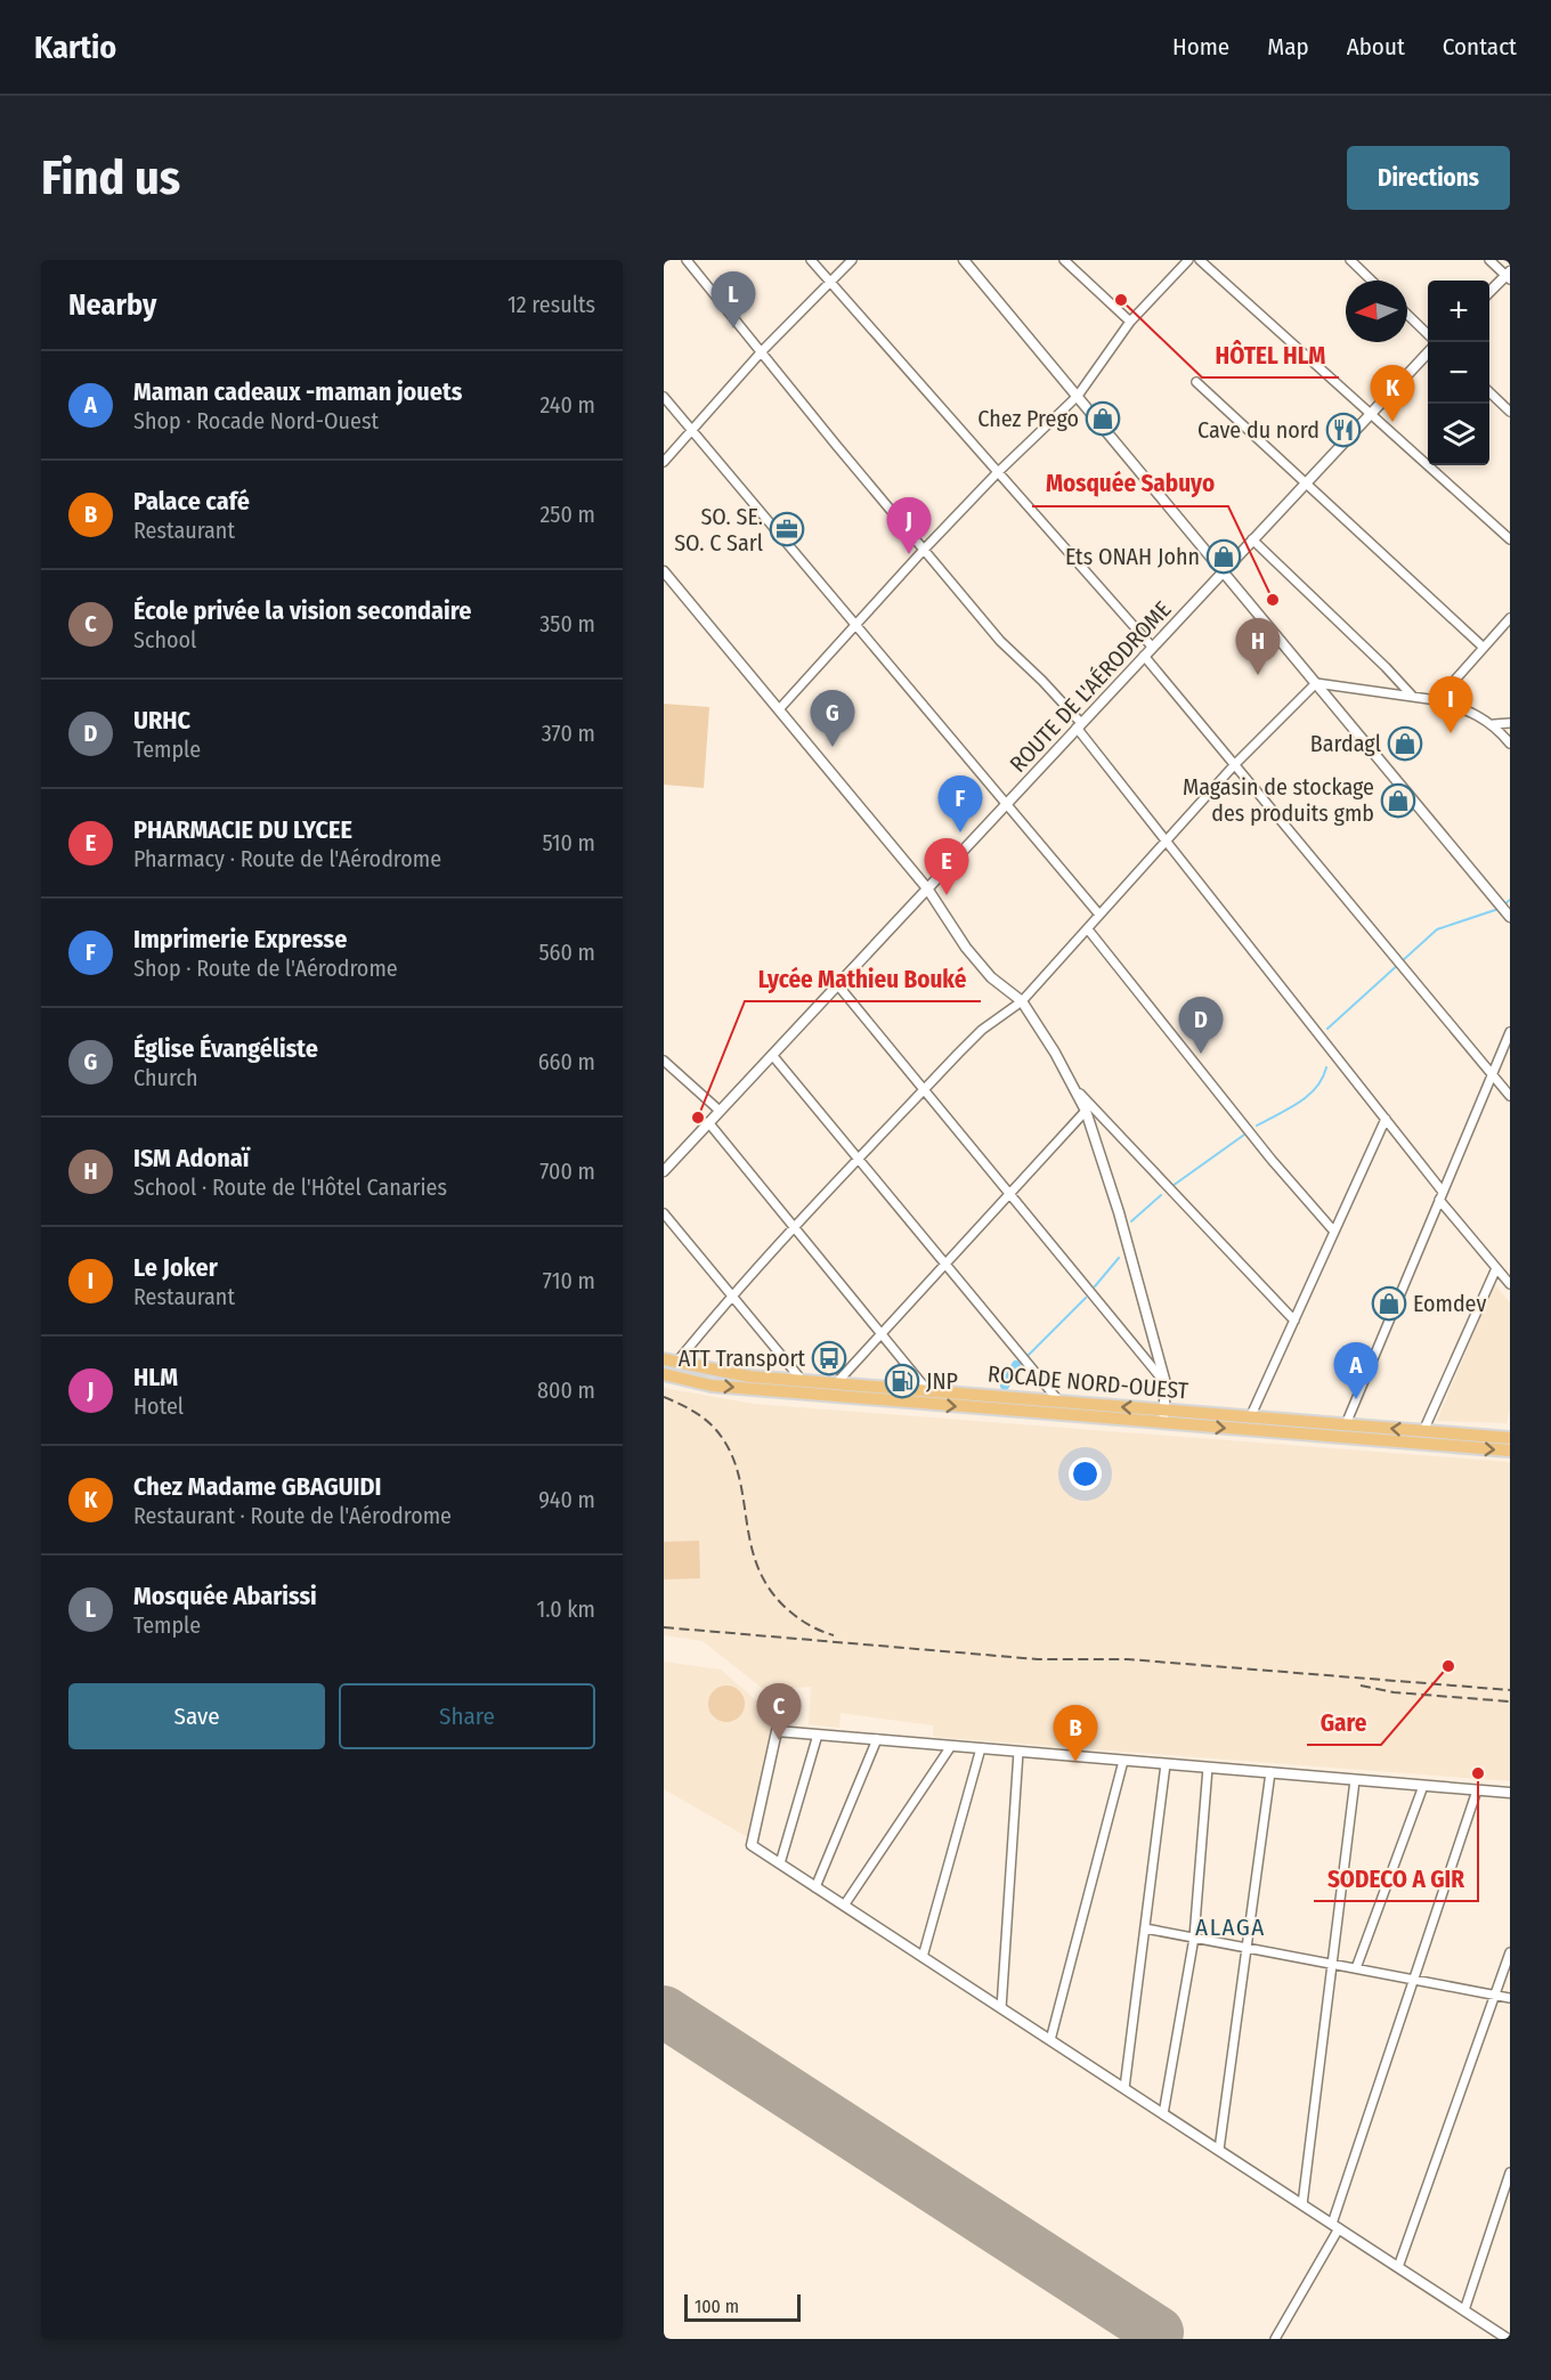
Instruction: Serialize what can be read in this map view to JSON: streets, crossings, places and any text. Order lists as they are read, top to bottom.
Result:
{
  "streets": {
    "main road": ["ROCADE NORD-OUEST"],
    "street": ["ROUTE DE L'AÉRODROME"]
  },
  "districts": ["ALAGA"],
  "places": {
    "other": [
      "HÔTEL HLM",
      "Mosquée Sabuyo",
      "Lycée Mathieu Bouké",
      "Gare",
      "SODECO A GIR"
    ],
    "shop": [
      "Chez Prego",
      "Ets ONAH John",
      "Bardagl",
      "Magasin de stockage des produits gmb",
      "Eomdev"
    ],
    "restaurant": ["Cave du nord"],
    "office": ["SO. SE. SO. C Sarl"],
    "bus stop": ["ATT Transport"],
    "fuel station": ["JNP"]
  },
  "scale_bar": "100 m",
  "north": "left",
  "page": {
    "header": "Kartio",
    "nav": [
      "Home",
      "Map",
      "About",
      "Contact"
    ],
    "buttons": [
      "Directions",
      ["Save", "Share"]
    ],
    "title": "Find us",
    "heading": ["Nearby", "12 results"],
    "pins": [
      "L",
      "K",
      "J",
      "H",
      "I",
      "G",
      "F",
      "E",
      "D",
      "A",
      "C",
      "B"
    ],
    "map_buttons": ["+", "−"],
    "list": [
      {
        "mark": "A",
        "name": "Maman cadeaux -maman jouets",
        "note": "Shop · Rocade Nord-Ouest",
        "value": "240 m"
      },
      {
        "mark": "B",
        "name": "Palace café",
        "note": "Restaurant",
        "value": "250 m"
      },
      {
        "mark": "C",
        "name": "École privée la vision secondaire",
        "note": "School",
        "value": "350 m"
      },
      {
        "mark": "D",
        "name": "URHC",
        "note": "Temple",
        "value": "370 m"
      },
      {
        "mark": "E",
        "name": "PHARMACIE DU LYCEE",
        "note": "Pharmacy · Route de l'Aérodrome",
        "value": "510 m"
      },
      {
        "mark": "F",
        "name": "Imprimerie Expresse",
        "note": "Shop · Route de l'Aérodrome",
        "value": "560 m"
      },
      {
        "mark": "G",
        "name": "Église Évangéliste",
        "note": "Church",
        "value": "660 m"
      },
      {
        "mark": "H",
        "name": "ISM Adonaï",
        "note": "School · Route de l'Hôtel Canaries",
        "value": "700 m"
      },
      {
        "mark": "I",
        "name": "Le Joker",
        "note": "Restaurant",
        "value": "710 m"
      },
      {
        "mark": "J",
        "name": "HLM",
        "note": "Hotel",
        "value": "800 m"
      },
      {
        "mark": "K",
        "name": "Chez Madame GBAGUIDI",
        "note": "Restaurant · Route de l'Aérodrome",
        "value": "940 m"
      },
      {
        "mark": "L",
        "name": "Mosquée Abarissi",
        "note": "Temple",
        "value": "1.0 km"
      }
    ],
    "scale": "100 m"
  }
}
